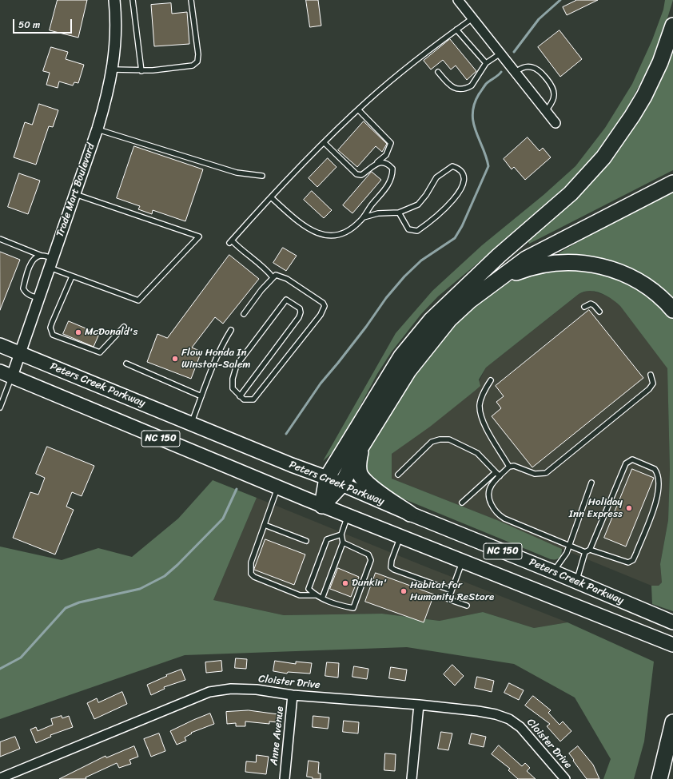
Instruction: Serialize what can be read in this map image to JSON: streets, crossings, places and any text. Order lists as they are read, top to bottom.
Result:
{
  "streets": {
    "main road": ["Peters Creek Parkway", "NC 150"],
    "street": ["Trade Mart Boulevard", "Cloister Drive", "Anne Avenue"]
  },
  "crossings": [
    ["Trade Mart Boulevard", "Peters Creek Parkway"],
    ["Cloister Drive", "Anne Avenue"]
  ],
  "places": [
    "McDonald's",
    "Flow Honda In Winston-Salem",
    "Holiday Inn Express",
    "Dunkin'",
    "Habitat for Humanity ReStore"
  ],
  "scale_bar": "50 m"
}
